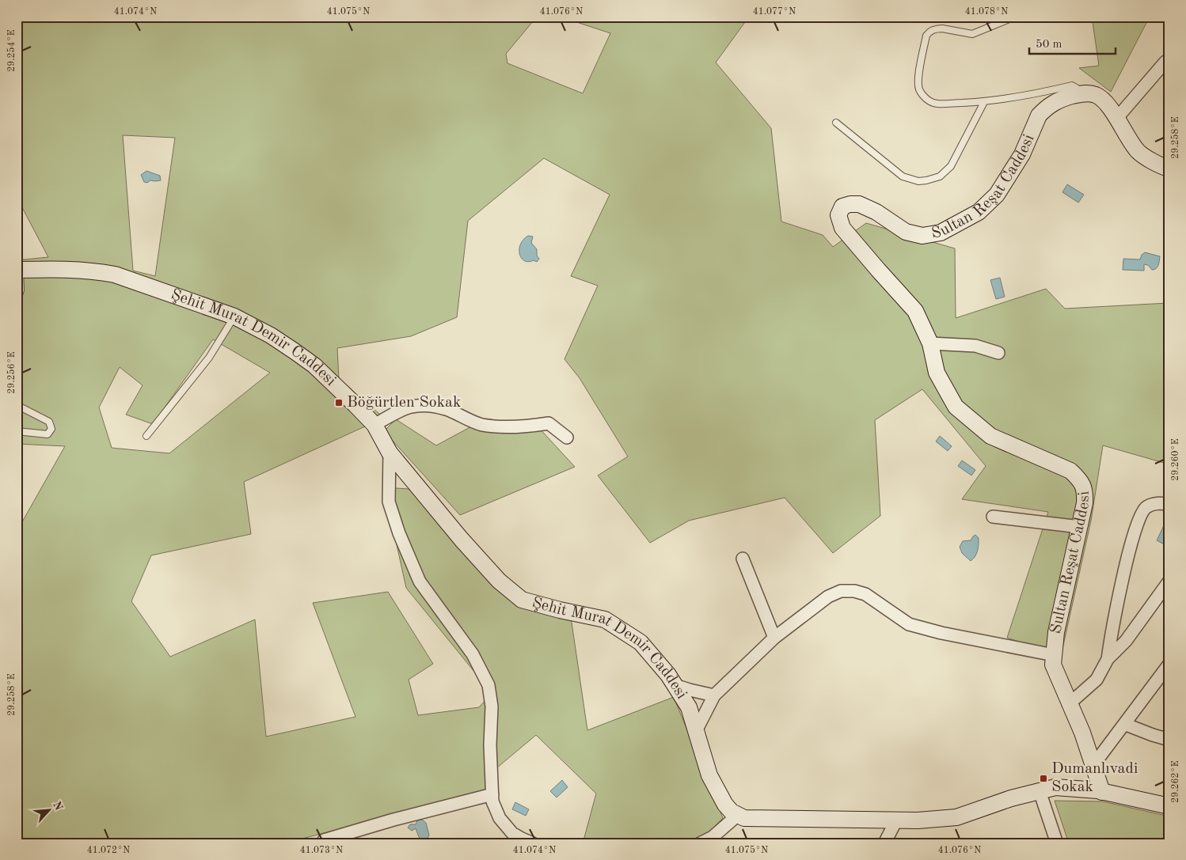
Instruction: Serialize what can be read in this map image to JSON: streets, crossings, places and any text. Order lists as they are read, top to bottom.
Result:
{
  "streets": {
    "street": ["Sultan Reşat Caddesi", "Şehit Murat Demir Caddesi"]
  },
  "places": {
    "transit": ["Böğürtlen Sokak", "Dumanlıvadi Sokak"]
  },
  "scale_bar": "50 m",
  "north": "top right",
  "coordinates": [
    "41.074°N",
    "41.075°N",
    "41.076°N",
    "41.077°N",
    "41.078°N",
    "29.254°E",
    "29.258°E",
    "29.256°E",
    "29.260°E",
    "29.262°E",
    "41.072°N",
    "41.073°N"
  ]
}
